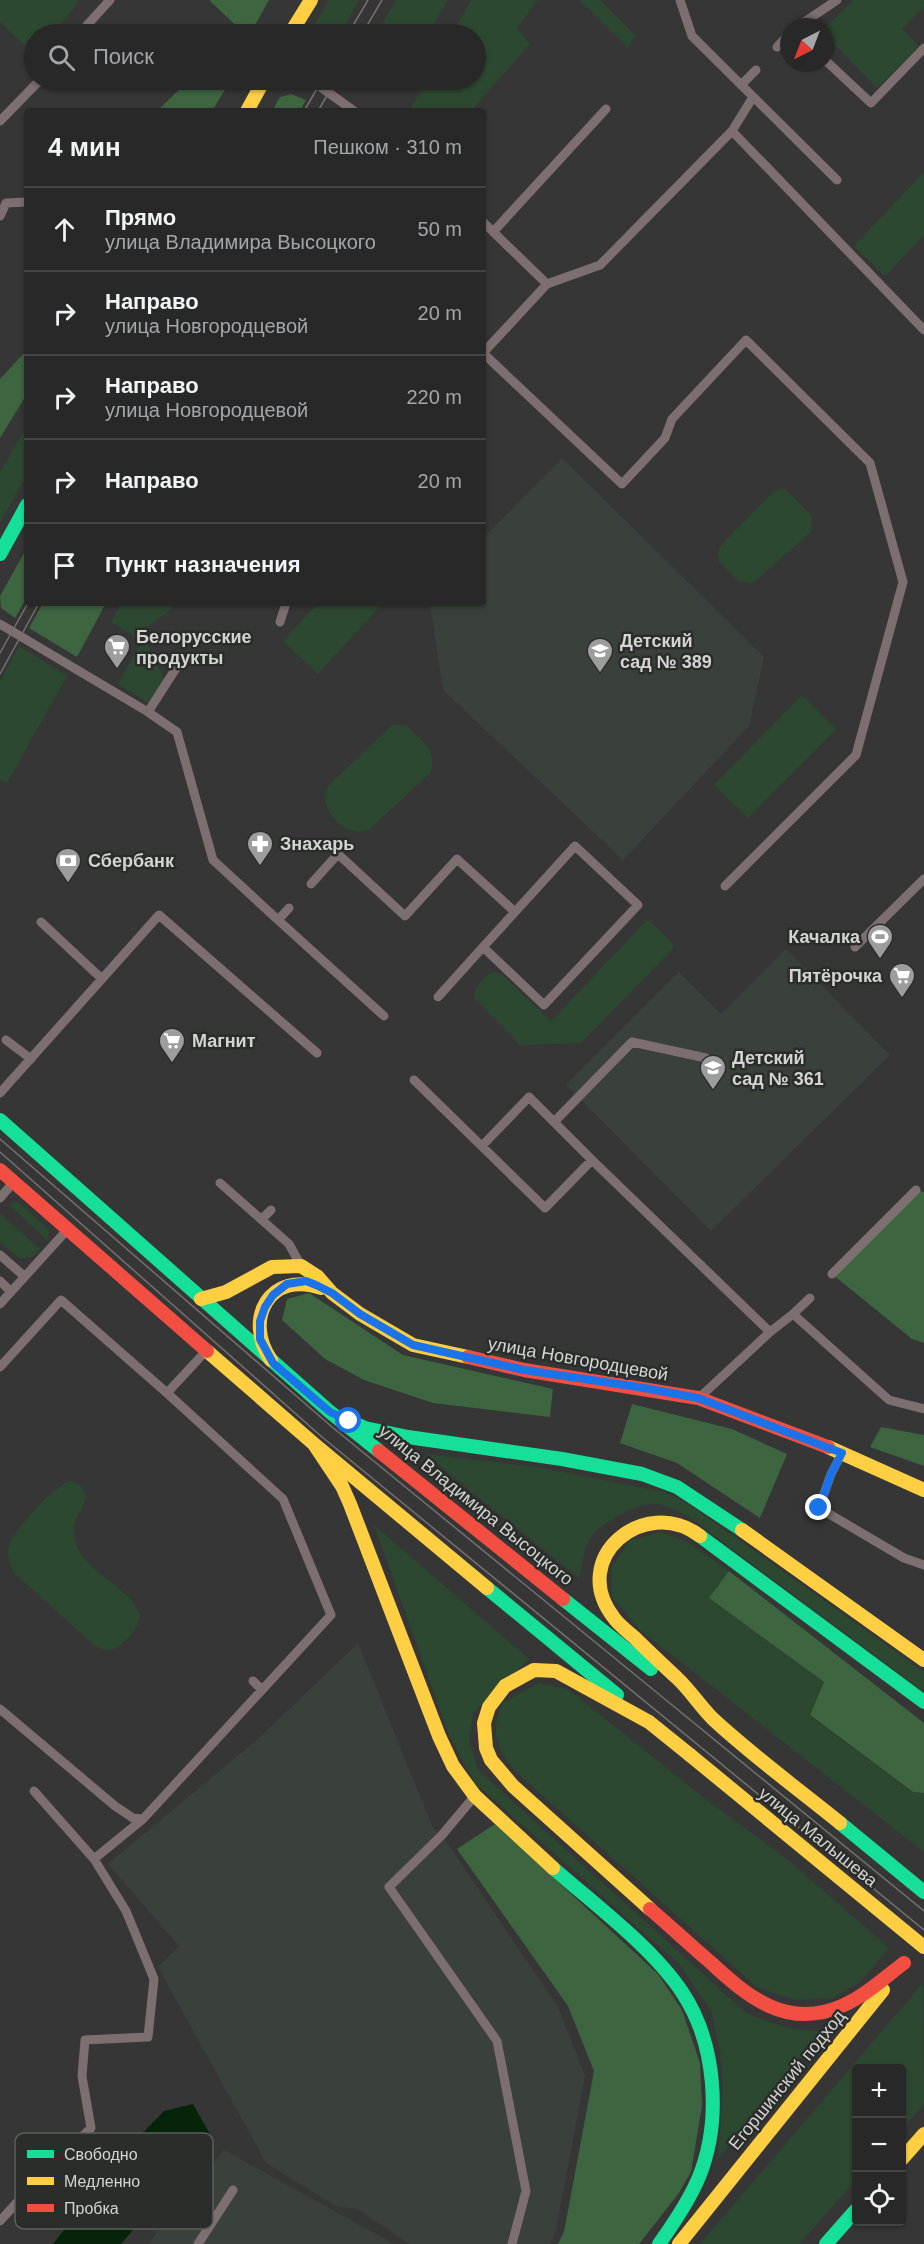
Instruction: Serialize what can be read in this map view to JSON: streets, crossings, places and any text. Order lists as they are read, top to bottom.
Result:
{
  "streets": {
    "main road": [
      "улица Новгородцевой",
      "улица Владимира Высоцкого",
      "улица Малышева",
      "Егоршинский подход"
    ]
  },
  "crossings": [
    ["улица Новгородцевой", "улица Владимира Высоцкого"],
    ["улица Владимира Высоцкого", "улица Малышева"]
  ],
  "places": {
    "supermarket": ["Белорусские продукты", "Пятёрочка", "Магнит"],
    "school or university": ["Детский сад № 389", "Детский сад № 361"],
    "pharmacy": ["Знахарь"],
    "bank": ["Сбербанк"],
    "sports": ["Качалка"]
  },
  "legend": ["Свободно", "Медленно", "Пробка"],
  "north": "bottom left",
  "page": {
    "search": "Поиск",
    "heading": ["4 мин", "Пешком · 310 m"],
    "list": [
      ["Прямо", "улица Владимира Высоцкого", "50 m"],
      ["Направо", "улица Новгородцевой", "20 m"],
      ["Направо", "улица Новгородцевой", "220 m"],
      ["Направо", "20 m"],
      "Пункт назначения"
    ],
    "map_buttons": ["+", "−"]
  }
}
